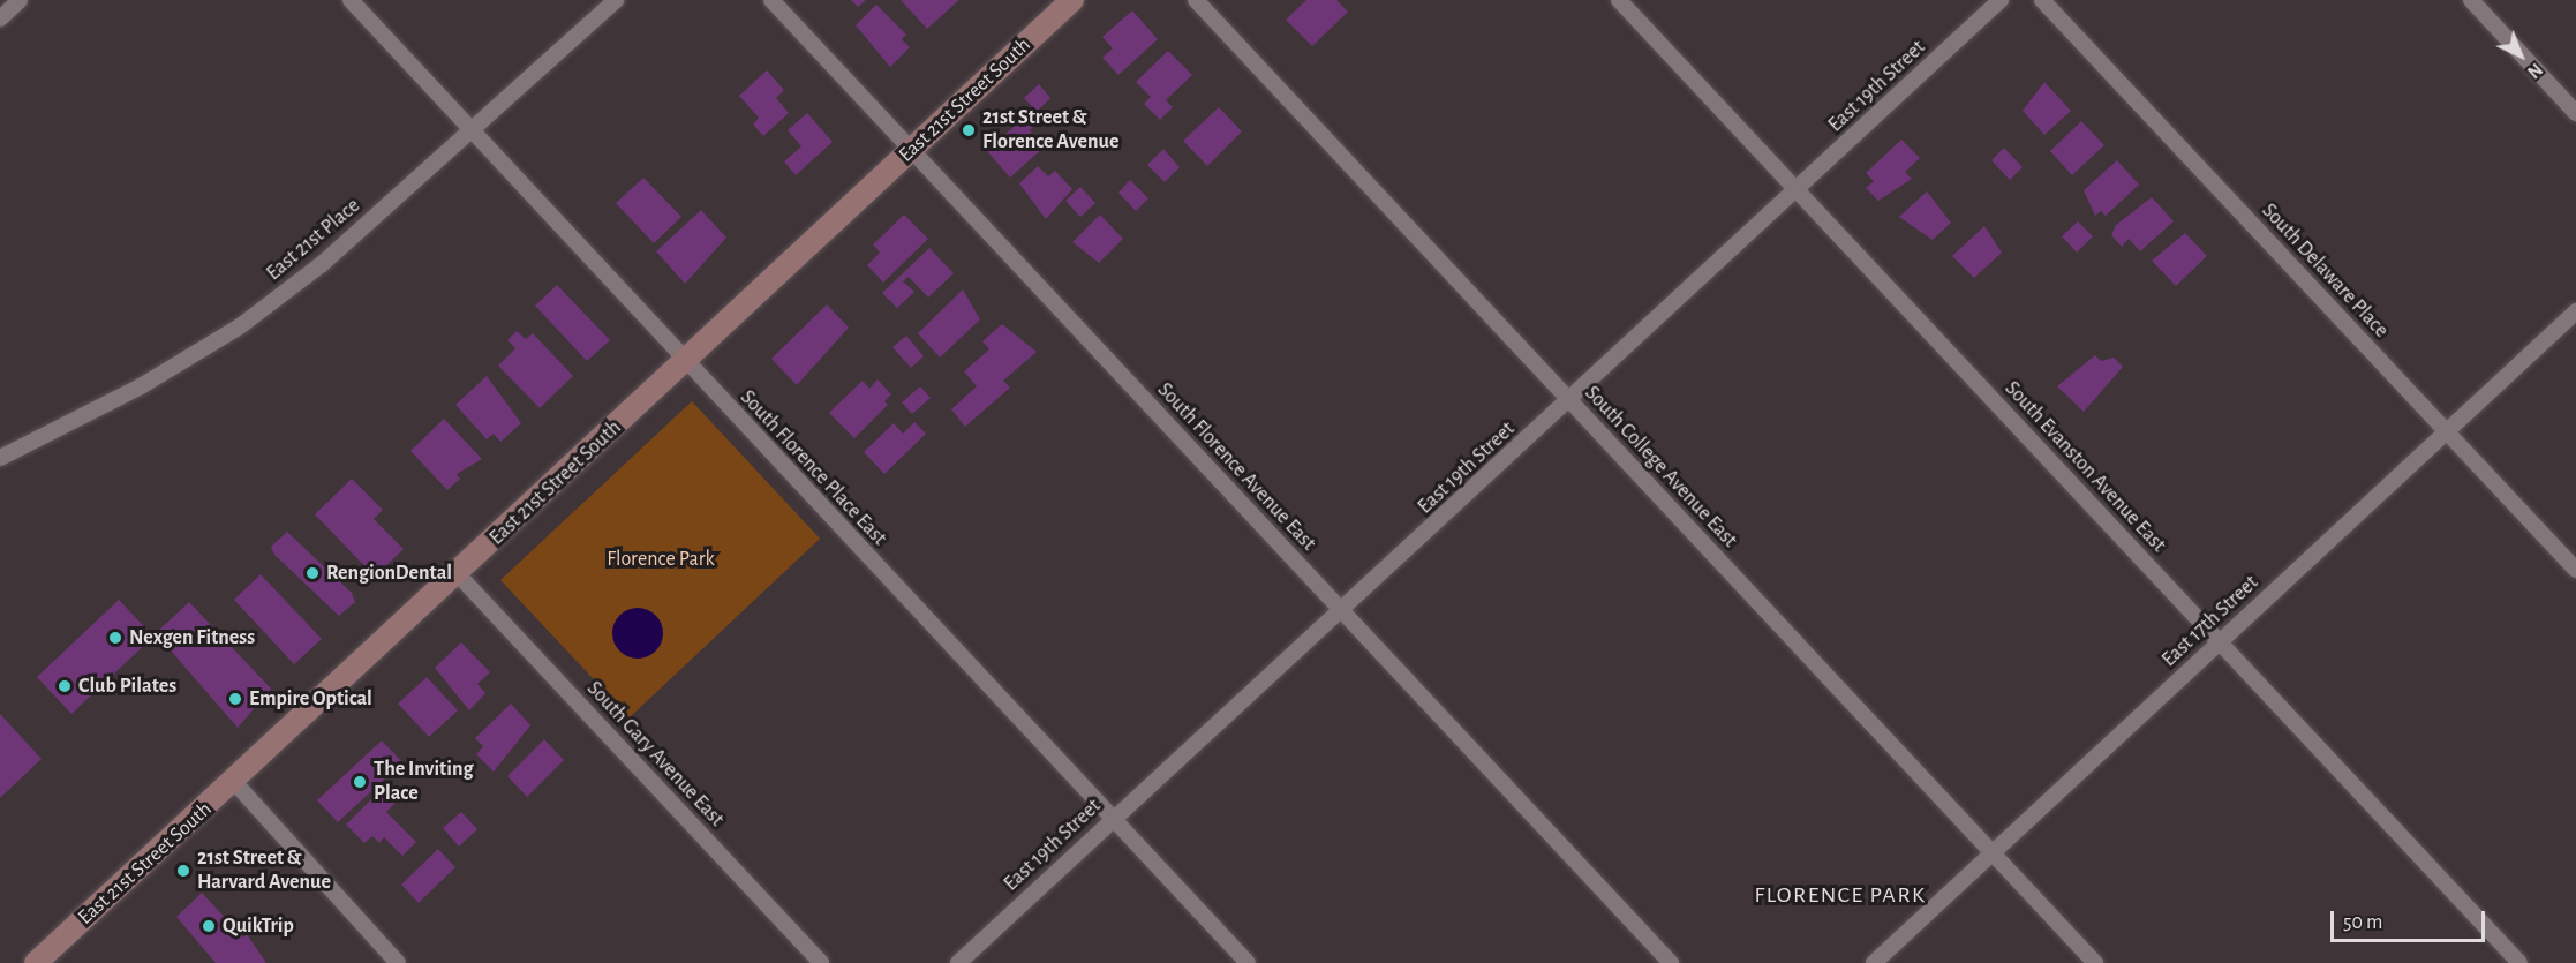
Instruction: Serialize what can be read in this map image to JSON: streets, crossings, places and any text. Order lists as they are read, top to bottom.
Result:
{
  "streets": {
    "main road": ["East 21st Street South"],
    "street": [
      "East 19th Street",
      "East 21st Place",
      "South Delaware Place",
      "South Florence Avenue East",
      "South College Avenue East",
      "South Evanston Avenue East",
      "South Florence Place East",
      "East 17th Street",
      "South Gary Avenue East"
    ]
  },
  "crossings": [
    ["East 19th Street", "South Florence Avenue East"],
    ["East 19th Street", "South College Avenue East"],
    ["East 19th Street", "South Evanston Avenue East"],
    ["East 19th Street", "South Florence Place East"],
    ["East 21st Street South", "South Florence Avenue East"],
    ["East 21st Street South", "South Florence Place East"],
    ["East 21st Street South", "South Gary Avenue East"],
    ["East 21st Place", "South Florence Place East"],
    ["South Delaware Place", "East 17th Street"],
    ["South College Avenue East", "East 17th Street"],
    ["South Evanston Avenue East", "East 17th Street"]
  ],
  "districts": ["FLORENCE PARK"],
  "parks": ["Florence Park"],
  "places": [
    "21st Street & Florence Avenue",
    "RengionDental",
    "Nexgen Fitness",
    "Club Pilates",
    "Empire Optical",
    "The Inviting Place",
    "21st Street & Harvard Avenue",
    "QuikTrip"
  ],
  "scale_bar": "50 m",
  "north": "bottom right"
}
